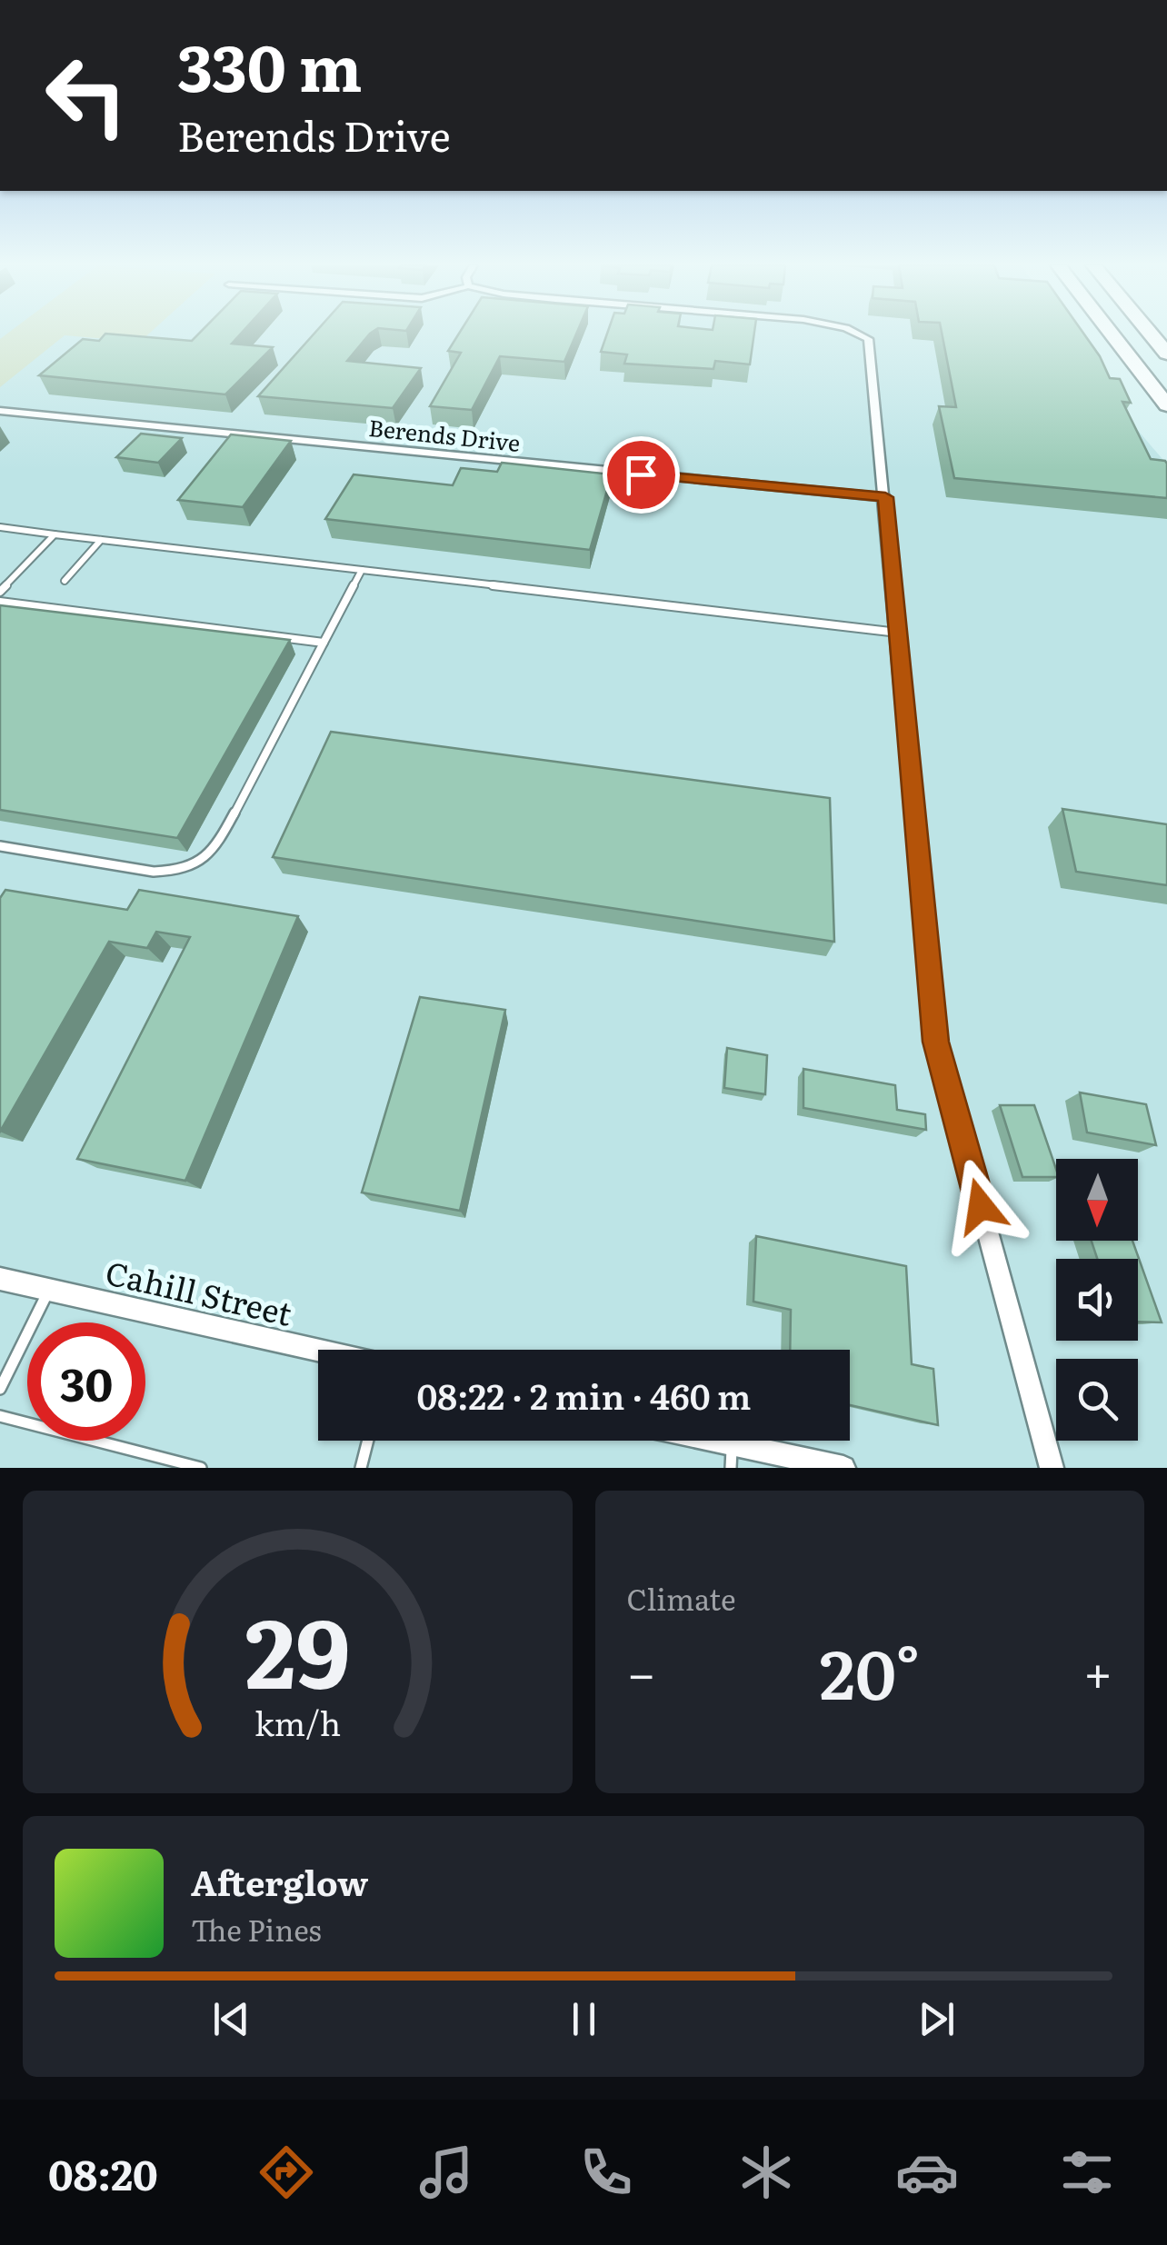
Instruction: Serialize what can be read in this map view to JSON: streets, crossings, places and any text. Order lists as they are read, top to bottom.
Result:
{
  "streets": {
    "street": ["Berends Drive", "Cahill Street"]
  },
  "north": "bottom",
  "page": {
    "turn": ["330 m", "Berends Drive"],
    "limit": "30",
    "trip": "08:22 · 2 min · 460 m",
    "tile": "Climate",
    "heat": ["−", "20°", "+"],
    "song": ["Afterglow", "The Pines"],
    "tabs": "08:20",
    "gauge": ["29", "km/h"]
  }
}
